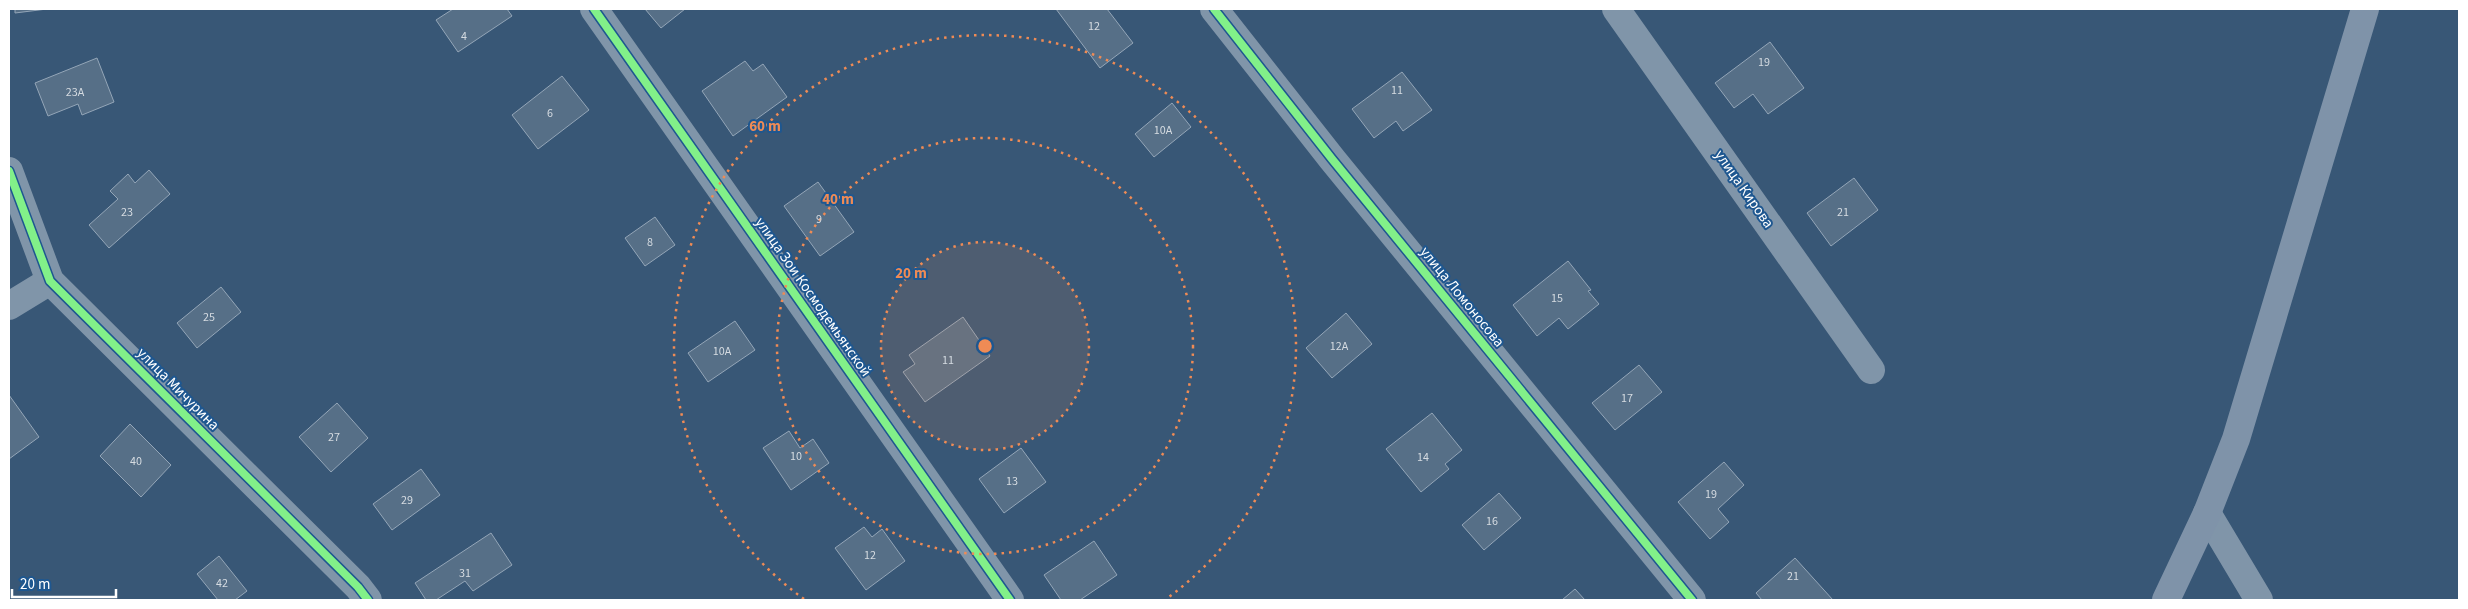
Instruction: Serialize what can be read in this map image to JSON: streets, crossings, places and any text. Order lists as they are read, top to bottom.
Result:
{
  "streets": {
    "street": [
      "улица Кирова",
      "улица Зои Космодемьянской",
      "улица Ломоносова",
      "улица Мичурина"
    ]
  },
  "house_numbers": [
    "12",
    "4",
    "19",
    "11",
    "23А",
    "6",
    "10А",
    "23",
    "21",
    "9",
    "8",
    "15",
    "25",
    "12А",
    "10А",
    "11",
    "17",
    "27",
    "10",
    "14",
    "40",
    "13",
    "19",
    "29",
    "16",
    "12",
    "31",
    "21",
    "42"
  ],
  "scale_bar": "20 m",
  "rings": ["60 m", "40 m", "20 m"]
}
